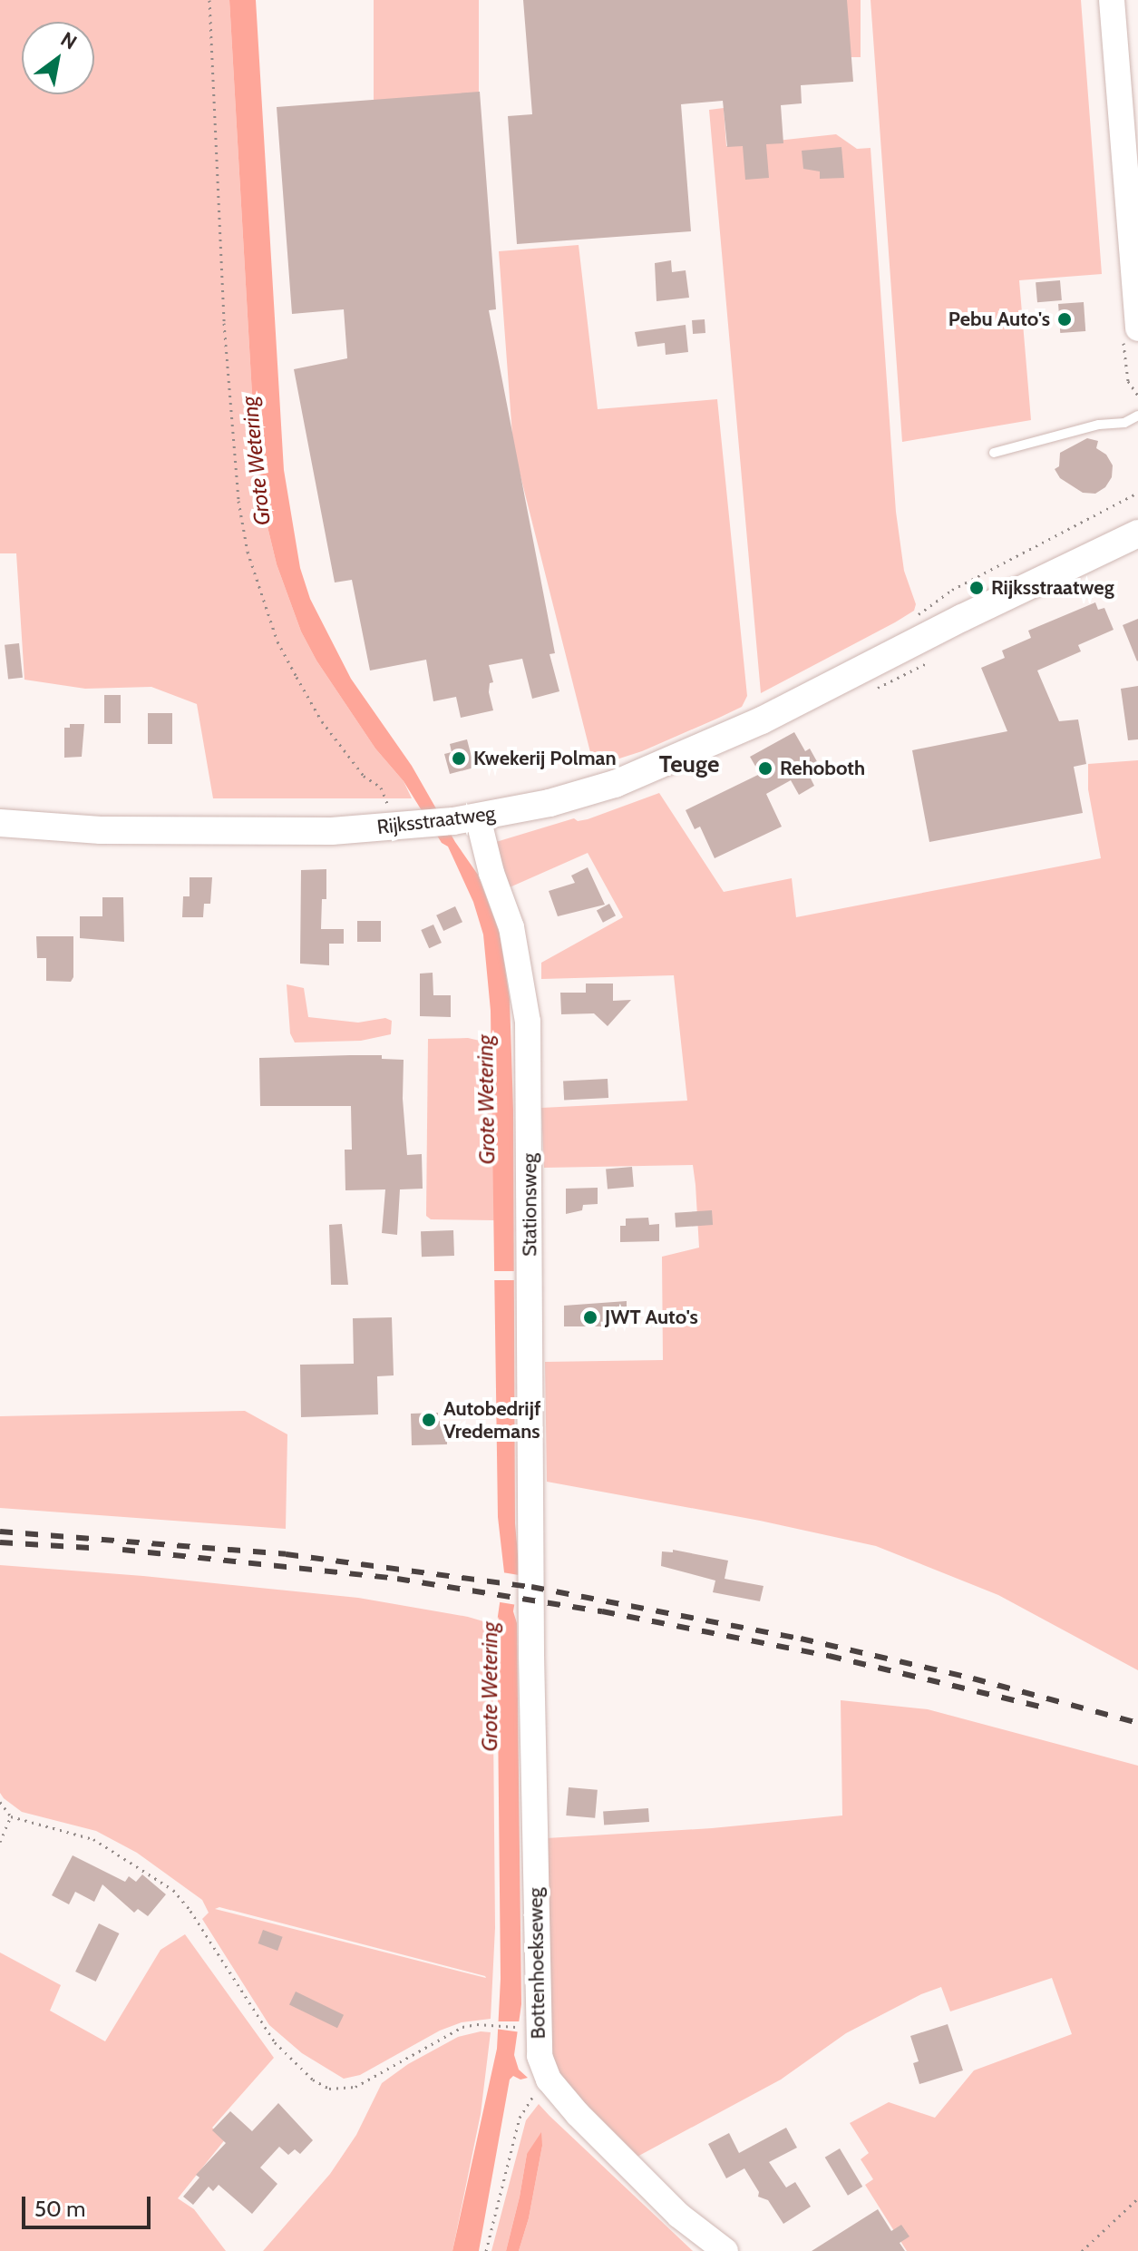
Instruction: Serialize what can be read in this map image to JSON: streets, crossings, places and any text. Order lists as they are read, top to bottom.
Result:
{
  "streets": {
    "main road": ["Rijksstraatweg"],
    "street": ["Stationsweg", "Bottenhoekseweg"]
  },
  "crossings": [
    ["Rijksstraatweg", "Stationsweg"],
    ["Stationsweg", "Bottenhoekseweg"]
  ],
  "districts": ["Teuge"],
  "water": ["Grote Wetering"],
  "places": [
    "Pebu Auto's",
    "Rijksstraatweg",
    "Kwekerij Polman",
    "Rehoboth",
    "JWT Auto's",
    "Autobedrijf Vredemans"
  ],
  "scale_bar": "50 m",
  "north": "top right"
}
